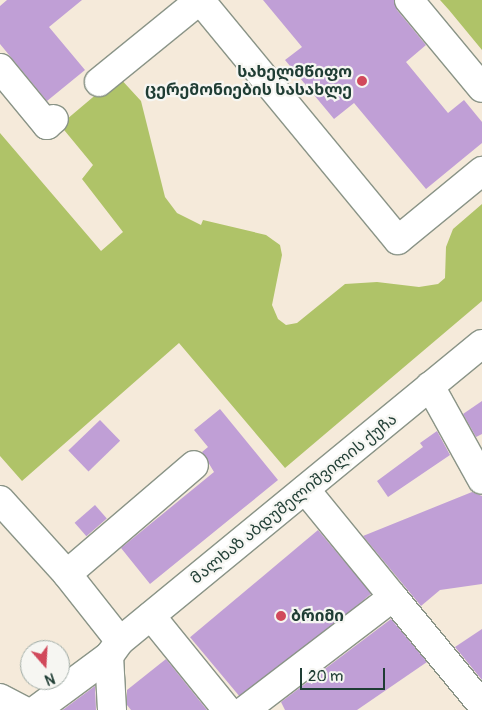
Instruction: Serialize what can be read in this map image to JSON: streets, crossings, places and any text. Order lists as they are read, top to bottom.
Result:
{
  "streets": {
    "street": ["მალხაზ აბდუშელიშვილის ქუჩა"]
  },
  "places": ["სახელმწიფო ცერემონიების სასახლე", "ბრიმი"],
  "scale_bar": "20 m",
  "north": "bottom"
}
